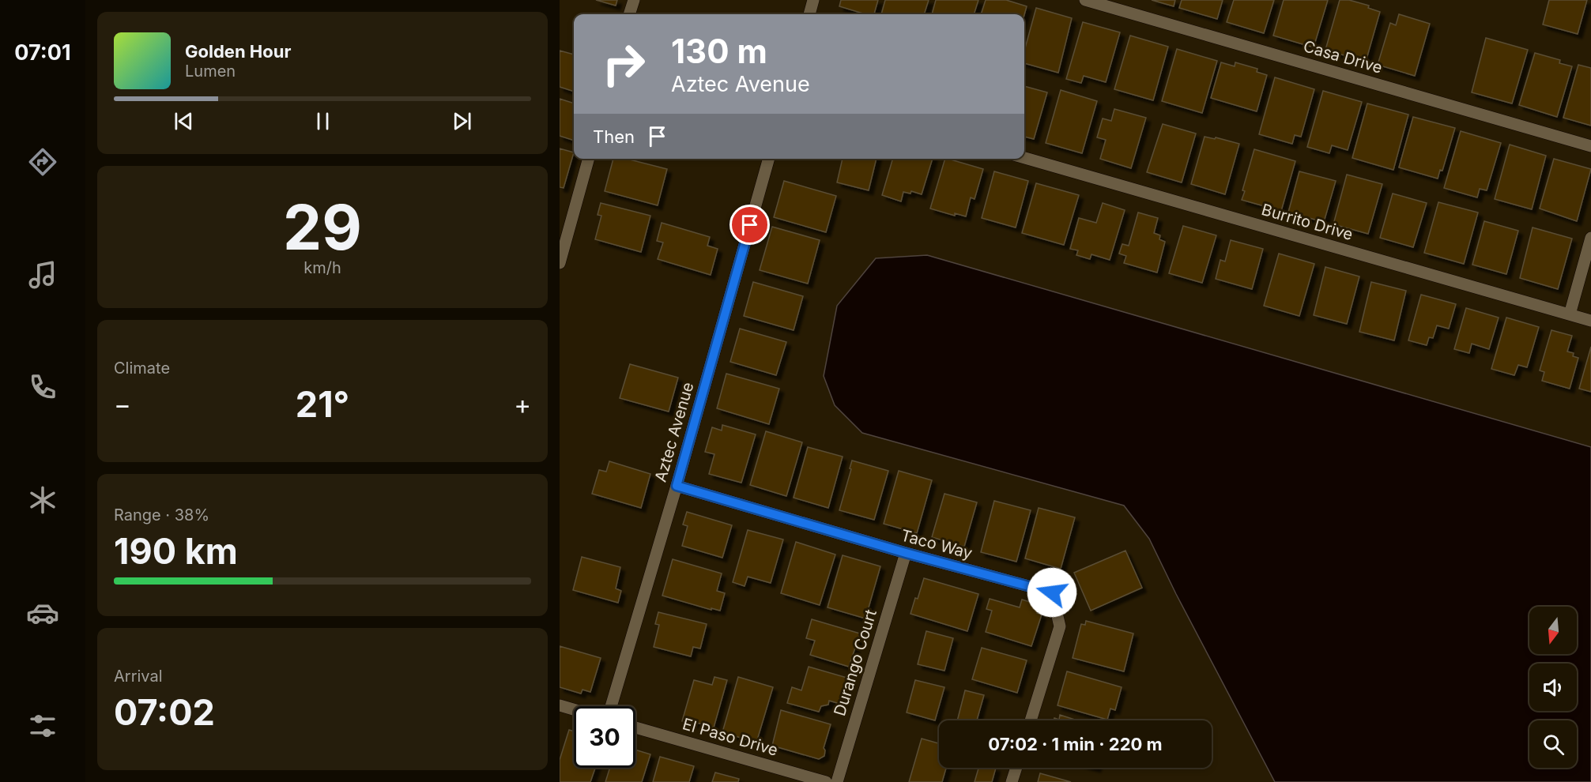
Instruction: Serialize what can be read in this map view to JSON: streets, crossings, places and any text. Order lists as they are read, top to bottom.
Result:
{
  "streets": {
    "street": [
      "Casa Drive",
      "Burrito Drive",
      "Aztec Avenue",
      "Taco Way",
      "Durango Court",
      "El Paso Drive"
    ]
  },
  "crossings": [
    ["Aztec Avenue", "Taco Way"],
    ["Taco Way", "Durango Court"]
  ],
  "north": "bottom",
  "page": {
    "tabs": "07:01",
    "turn": ["130 m", "Aztec Avenue"],
    "song": ["Golden Hour", "Lumen"],
    "then": "Then",
    "tile": [
      ["29", "km/h"],
      "Climate",
      ["Range · 38%", "190 km"],
      ["Arrival", "07:02"]
    ],
    "heat": ["−", "21°", "+"],
    "limit": "30",
    "trip": "07:02 · 1 min · 220 m"
  }
}
